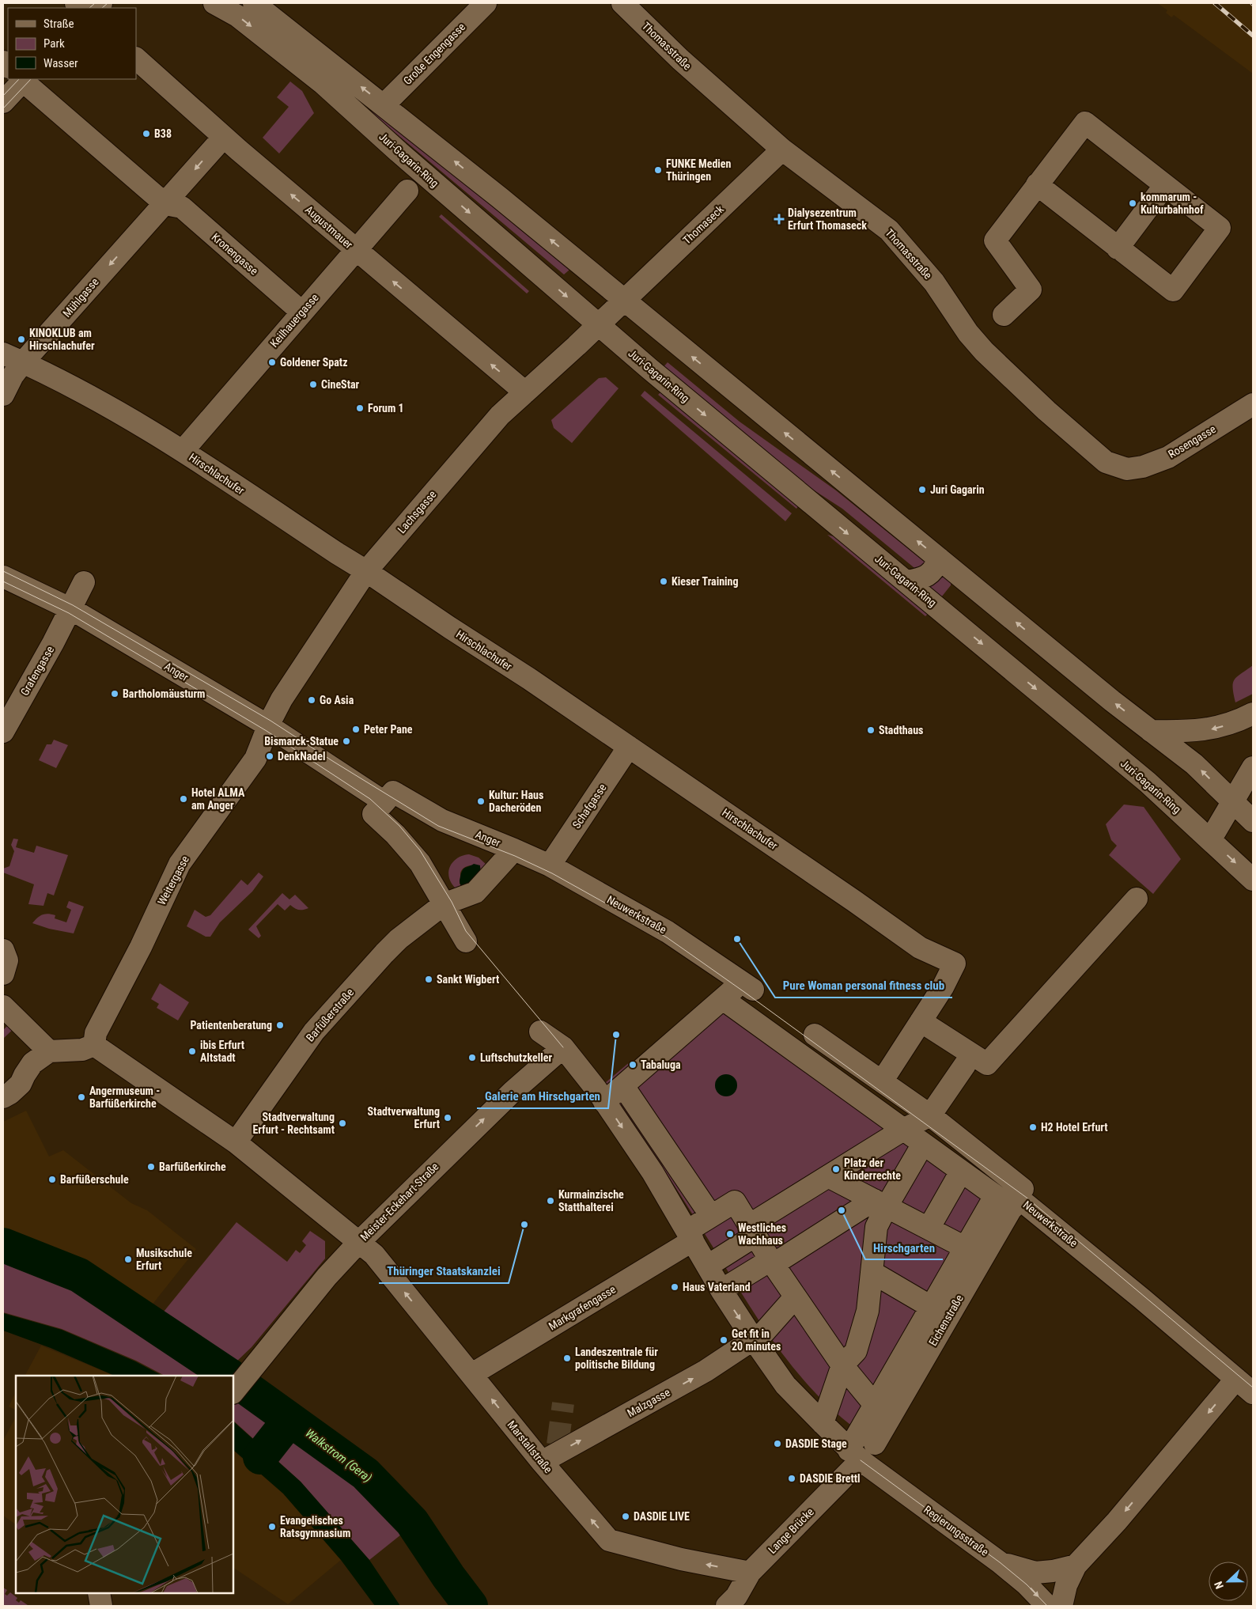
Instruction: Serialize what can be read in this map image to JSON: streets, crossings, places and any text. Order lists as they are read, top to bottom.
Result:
{
  "streets": {
    "street": [
      "Thomasstraße",
      "Große Engengasse",
      "Juri-Gagarin-Ring",
      "Thomaseck",
      "Augustmauer",
      "Kronengasse",
      "Mühlgasse",
      "Keilhauergasse",
      "Rosengasse",
      "Hirschlachufer",
      "Lachsgasse",
      "Grafengasse",
      "Anger",
      "Schafgasse",
      "Weitergasse",
      "Neuwerkstraße",
      "Barfüßerstraße",
      "Meister-Eckehart-Straße",
      "Markgrafengasse",
      "Eichenstraße",
      "Malzgasse",
      "Marstallstraße",
      "Lange Brücke",
      "Regierungsstraße"
    ]
  },
  "crossings": [
    ["Thomasstraße", "Thomaseck"],
    ["Thomasstraße", "Rosengasse"],
    ["Juri-Gagarin-Ring", "Lachsgasse"],
    ["Augustmauer", "Mühlgasse"],
    ["Augustmauer", "Keilhauergasse"],
    ["Augustmauer", "Lachsgasse"],
    ["Kronengasse", "Mühlgasse"],
    ["Kronengasse", "Keilhauergasse"],
    ["Mühlgasse", "Hirschlachufer"],
    ["Keilhauergasse", "Hirschlachufer"],
    ["Hirschlachufer", "Lachsgasse"],
    ["Hirschlachufer", "Schafgasse"],
    ["Lachsgasse", "Anger"],
    ["Lachsgasse", "Weitergasse"],
    ["Grafengasse", "Anger"],
    ["Anger", "Weitergasse"],
    ["Anger", "Neuwerkstraße"],
    ["Anger", "Barfüßerstraße"],
    ["Schafgasse", "Neuwerkstraße"],
    ["Neuwerkstraße", "Eichenstraße"],
    ["Neuwerkstraße", "Lange Brücke"],
    ["Meister-Eckehart-Straße", "Marstallstraße"],
    ["Meister-Eckehart-Straße", "Regierungsstraße"],
    ["Markgrafengasse", "Marstallstraße"],
    ["Markgrafengasse", "Regierungsstraße"],
    ["Eichenstraße", "Lange Brücke"],
    ["Malzgasse", "Marstallstraße"],
    ["Malzgasse", "Regierungsstraße"],
    ["Marstallstraße", "Lange Brücke"],
    ["Lange Brücke", "Regierungsstraße"]
  ],
  "one_way": [
    "Mühlgasse",
    "Meister-Eckehart-Straße",
    "Malzgasse",
    "Marstallstraße"
  ],
  "water": ["Walkstrom (Gera)"],
  "places": {
    "other": [
      "B38",
      "FUNKE Medien Thüringen",
      "kommarum - Kulturbahnhof",
      "KINOKLUB am Hirschlachufer",
      "Goldener Spatz",
      "CineStar",
      "Forum 1",
      "Juri Gagarin",
      "Kieser Training",
      "Bartholomäusturm",
      "Go Asia",
      "Peter Pane",
      "Stadthaus",
      "Bismarck-Statue",
      "DenkNadel",
      "Hotel ALMA am Anger",
      "Kultur: Haus Dacheröden",
      "Pure Woman personal fitness club",
      "Sankt Wigbert",
      "Patientenberatung",
      "Galerie am Hirschgarten",
      "ibis Erfurt Altstadt",
      "Luftschutzkeller",
      "Tabaluga",
      "Angermuseum - Barfüßerkirche",
      "Stadtverwaltung Erfurt",
      "Stadtverwaltung Erfurt - Rechtsamt",
      "H2 Hotel Erfurt",
      "Barfüßerkirche",
      "Platz der Kinderrechte",
      "Barfüßerschule",
      "Kurmainzische Statthalterei",
      "Hirschgarten",
      "Thüringer Staatskanzlei",
      "Westliches Wachhaus",
      "Musikschule Erfurt",
      "Haus Vaterland",
      "Get fit in 20 minutes",
      "Landeszentrale für politische Bildung",
      "DASDIE Stage",
      "DASDIE Brettl",
      "DASDIE LIVE",
      "Evangelisches Ratsgymnasium"
    ],
    "health": ["Dialysezentrum Erfurt Thomaseck"]
  },
  "legend": ["Straße", "Park", "Wasser"],
  "north": "left"
}
